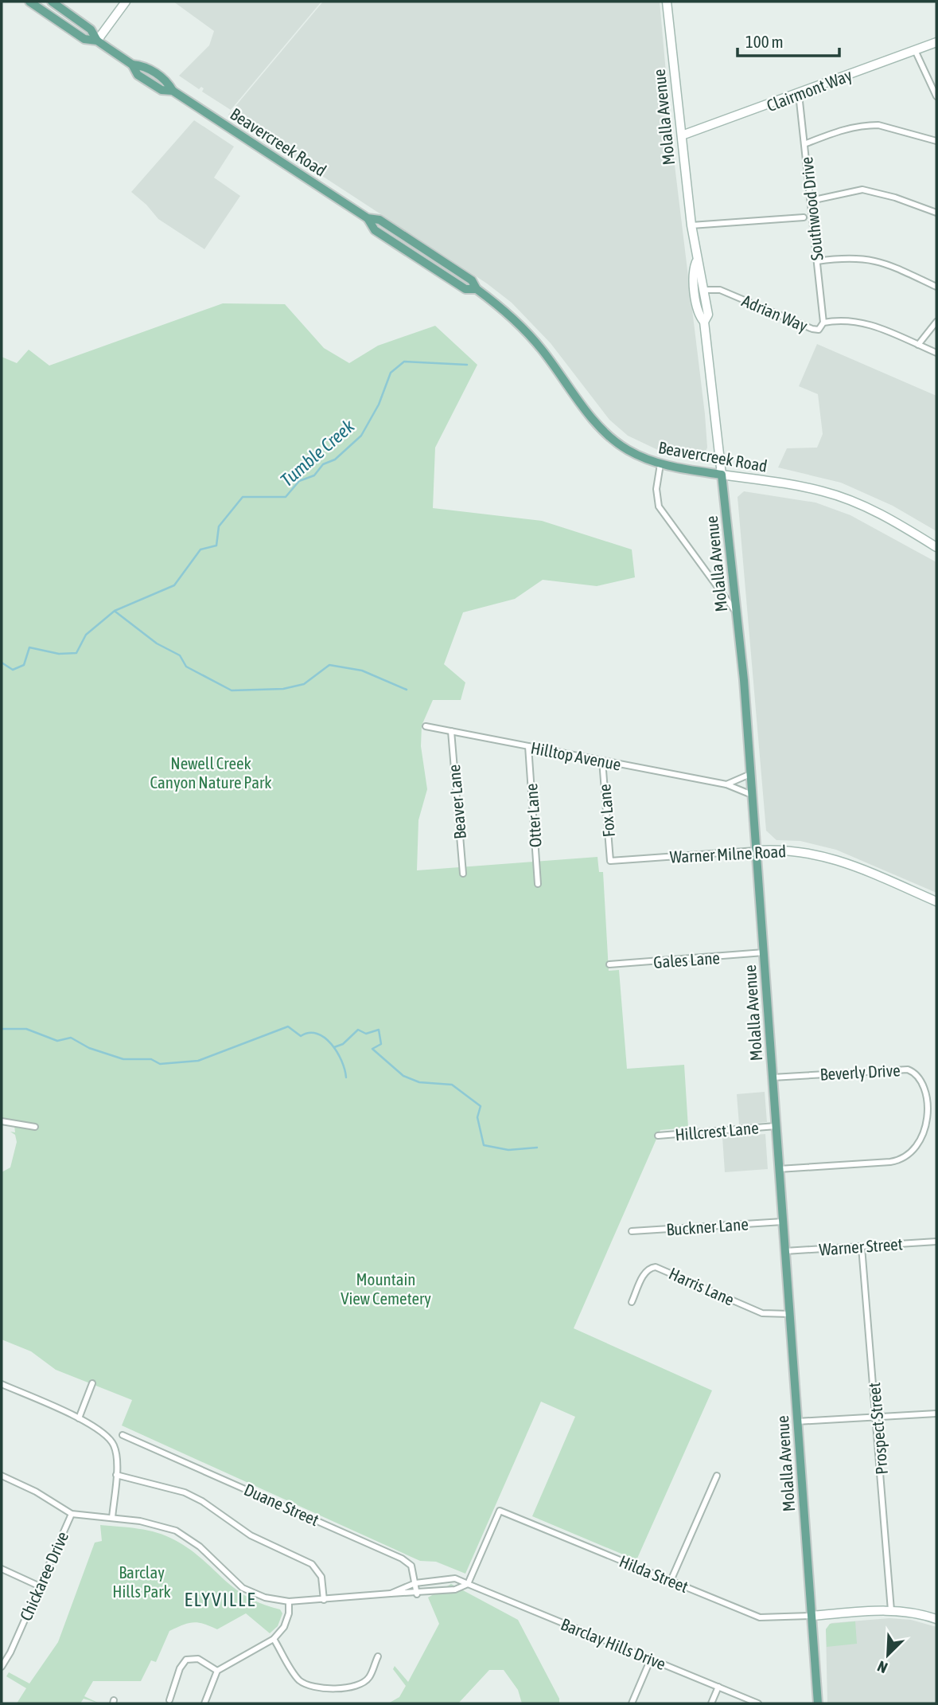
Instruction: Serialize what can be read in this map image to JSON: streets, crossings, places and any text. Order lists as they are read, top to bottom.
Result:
{
  "streets": {
    "main road": [
      "Clairmont Way",
      "Molalla Avenue",
      "Beavercreek Road",
      "Warner Milne Road"
    ],
    "street": [
      "Southwood Drive",
      "Adrian Way",
      "Hilltop Avenue",
      "Beaver Lane",
      "Fox Lane",
      "Otter Lane",
      "Gales Lane",
      "Beverly Drive",
      "Hillcrest Lane",
      "Buckner Lane",
      "Warner Street",
      "Harris Lane",
      "Prospect Street",
      "Duane Street",
      "Hilda Street",
      "Chickaree Drive",
      "Barclay Hills Drive"
    ]
  },
  "crossings": [
    ["Clairmont Way", "Molalla Avenue"],
    ["Clairmont Way", "Southwood Drive"],
    ["Molalla Avenue", "Beavercreek Road"],
    ["Molalla Avenue", "Adrian Way"],
    ["Molalla Avenue", "Hilltop Avenue"],
    ["Molalla Avenue", "Warner Milne Road"],
    ["Molalla Avenue", "Gales Lane"],
    ["Molalla Avenue", "Beverly Drive"],
    ["Molalla Avenue", "Hillcrest Lane"],
    ["Molalla Avenue", "Buckner Lane"],
    ["Molalla Avenue", "Warner Street"],
    ["Molalla Avenue", "Harris Lane"],
    ["Molalla Avenue", "Hilda Street"],
    ["Southwood Drive", "Adrian Way"],
    ["Hilltop Avenue", "Beaver Lane"],
    ["Hilltop Avenue", "Fox Lane"],
    ["Hilltop Avenue", "Otter Lane"],
    ["Fox Lane", "Warner Milne Road"],
    ["Warner Street", "Prospect Street"],
    ["Duane Street", "Barclay Hills Drive"],
    ["Hilda Street", "Barclay Hills Drive"],
    ["Chickaree Drive", "Barclay Hills Drive"]
  ],
  "districts": ["ELYVILLE"],
  "water": ["Tumble Creek"],
  "parks": ["Newell Creek Canyon Nature Park", "Mountain View Cemetery", "Barclay Hills Park"],
  "scale_bar": "100 m",
  "north": "bottom left"
}
